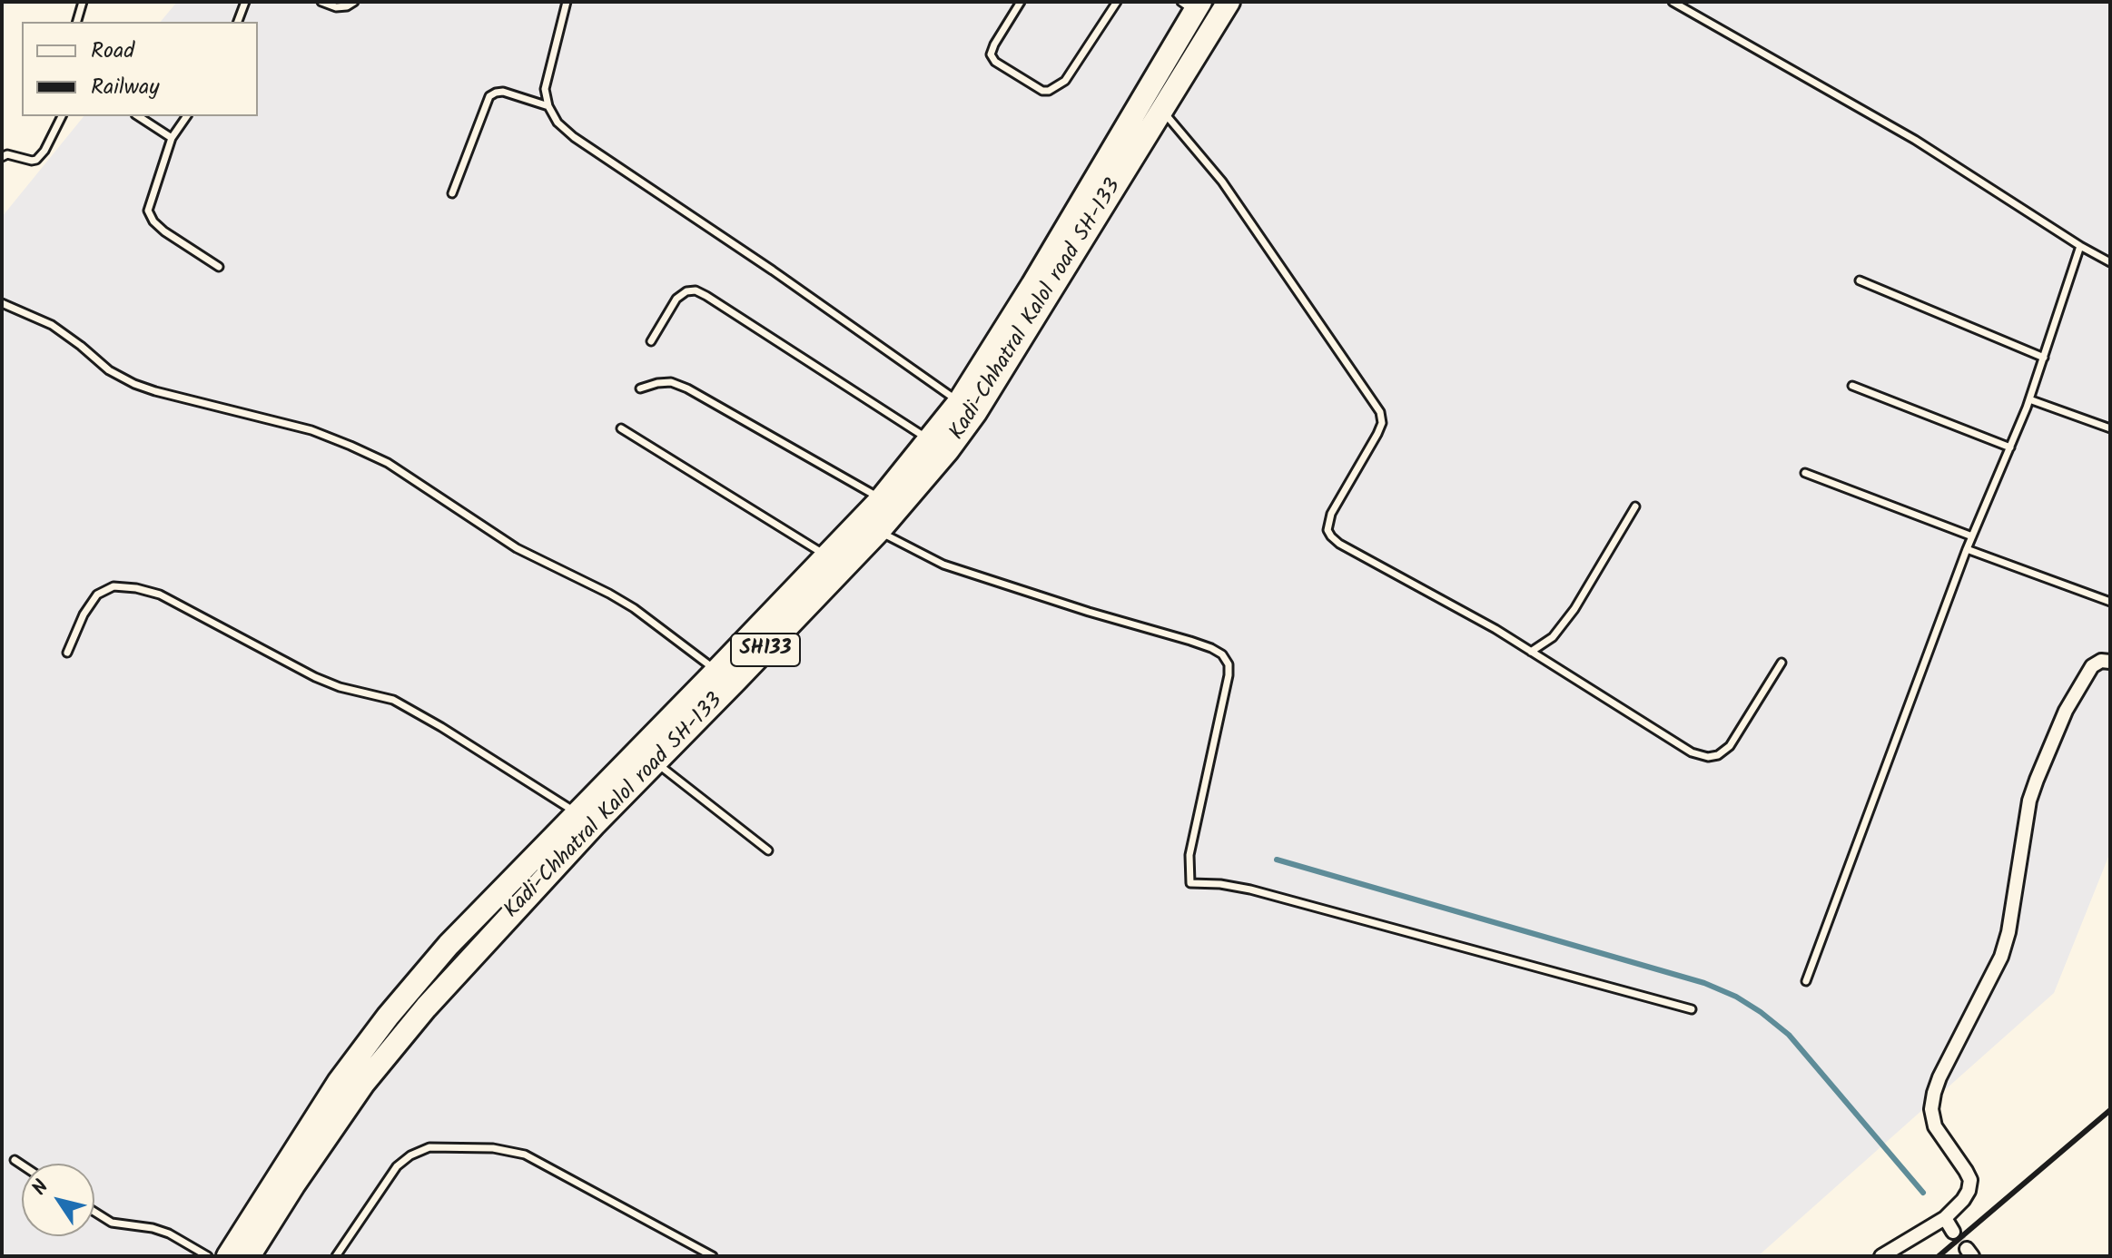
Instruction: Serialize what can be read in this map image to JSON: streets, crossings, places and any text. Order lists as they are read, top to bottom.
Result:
{
  "streets": {
    "main road": ["Kadi-Chhatral Kalol road SH-133", "SH133"]
  },
  "legend": ["Road", "Railway"],
  "north": "top left"
}
